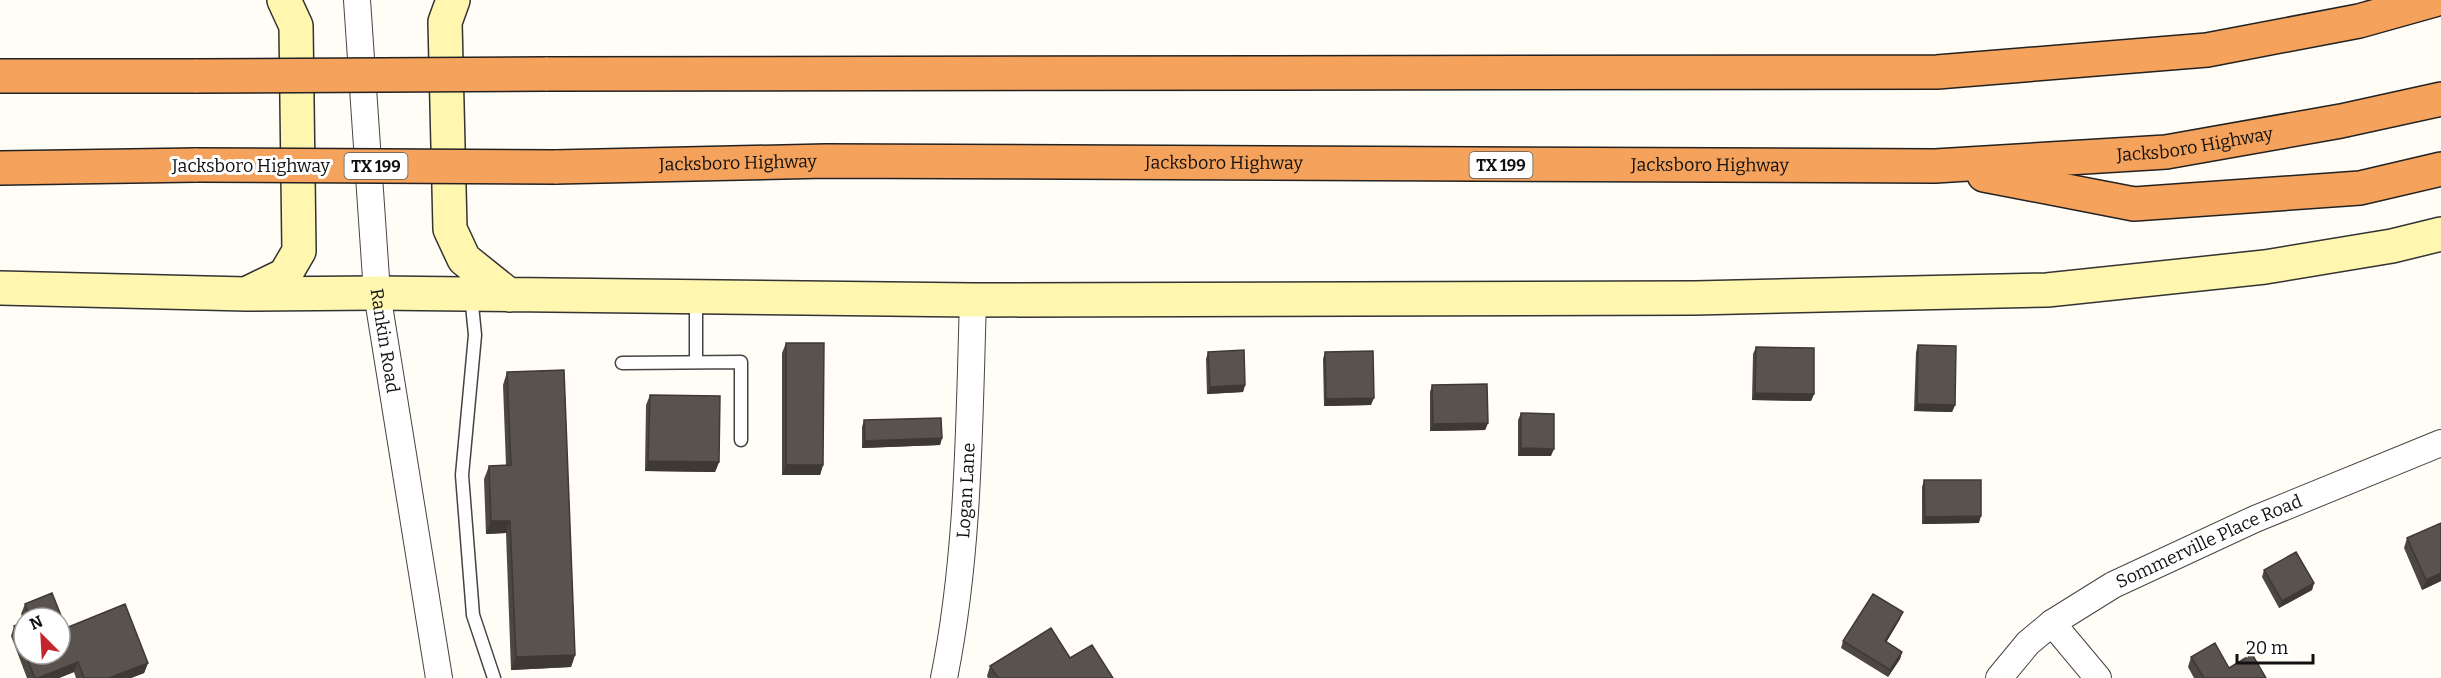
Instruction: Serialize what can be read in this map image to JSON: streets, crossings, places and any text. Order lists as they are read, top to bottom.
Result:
{
  "streets": {
    "highway": ["Jacksboro Highway", "TX 199"],
    "street": ["Rankin Road", "Logan Lane", "Sommerville Place Road"]
  },
  "scale_bar": "20 m",
  "north": "top left"
}
